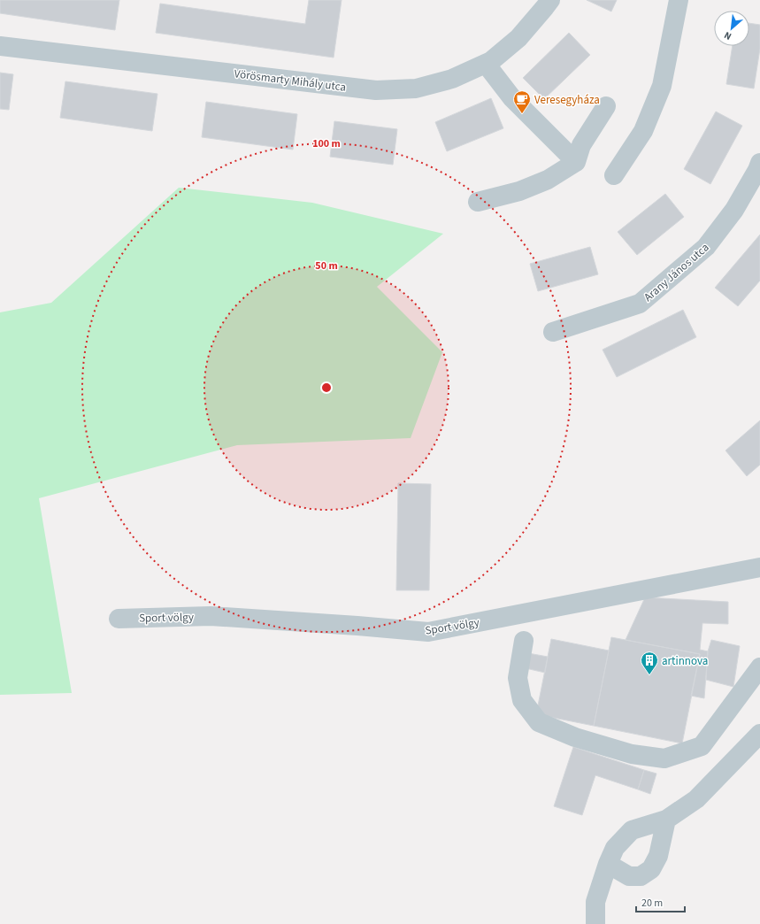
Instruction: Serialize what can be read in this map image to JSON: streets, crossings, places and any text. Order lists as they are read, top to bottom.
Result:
{
  "streets": {
    "street": ["Vörösmarty Mihály utca", "Arany János utca", "Sport völgy"]
  },
  "places": {
    "cafe": ["Veresegyháza"],
    "building": ["artinnova"]
  },
  "scale_bar": "20 m",
  "north": "bottom left",
  "rings": ["100 m", "50 m"]
}
